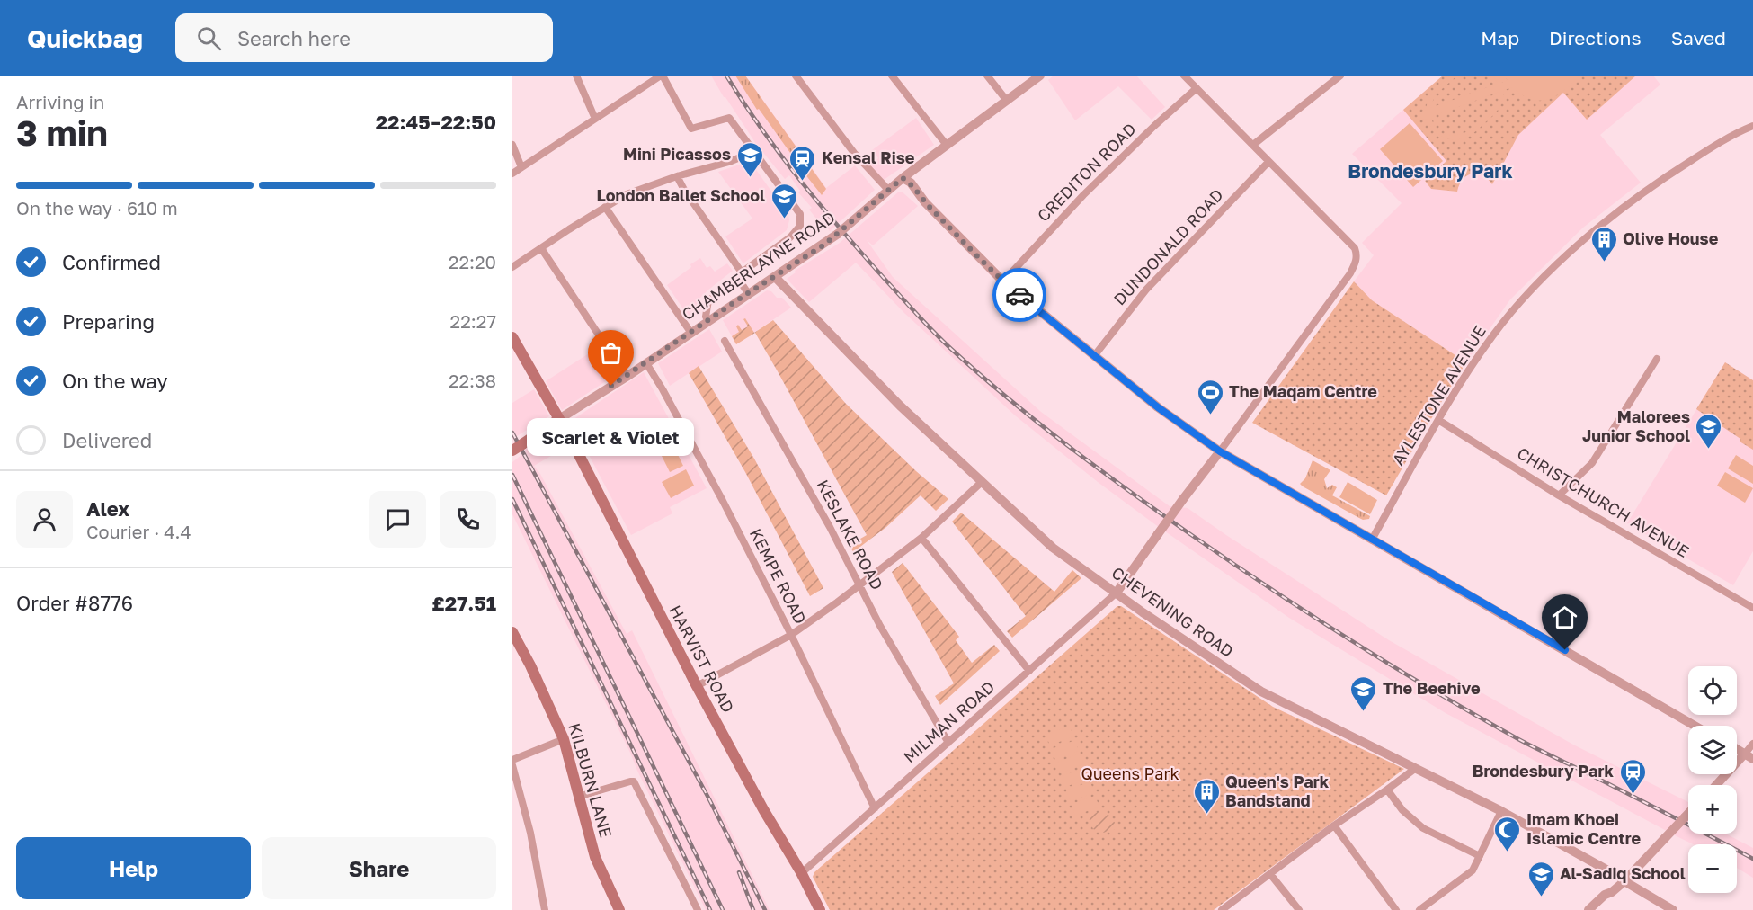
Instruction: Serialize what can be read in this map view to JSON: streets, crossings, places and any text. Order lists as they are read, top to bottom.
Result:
{
  "streets": {
    "main road": ["CHAMBERLAYNE ROAD", "HARVIST ROAD", "KILBURN LANE"],
    "street": [
      "CREDITON ROAD",
      "DUNDONALD ROAD",
      "AYLESTONE AVENUE",
      "CHRISTCHURCH AVENUE",
      "KESLAKE ROAD",
      "KEMPE ROAD",
      "CHEVENING ROAD",
      "MILMAN ROAD"
    ]
  },
  "crossings": [
    ["CHAMBERLAYNE ROAD", "KEMPE ROAD"],
    ["CHAMBERLAYNE ROAD", "CHEVENING ROAD"],
    ["CHAMBERLAYNE ROAD", "HARVIST ROAD"],
    ["AYLESTONE AVENUE", "CHRISTCHURCH AVENUE"],
    ["KESLAKE ROAD", "MILMAN ROAD"],
    ["KEMPE ROAD", "MILMAN ROAD"],
    ["CHEVENING ROAD", "MILMAN ROAD"],
    ["HARVIST ROAD", "MILMAN ROAD"]
  ],
  "districts": ["Brondesbury Park"],
  "parks": ["Queens Park"],
  "places": {
    "school or university": [
      "Mini Picassos",
      "London Ballet School",
      "Malorees Junior School",
      "The Beehive",
      "Al-Sadiq School"
    ],
    "station": ["Kensal Rise", "Brondesbury Park"],
    "building": ["Olive House", "Queen's Park Bandstand"],
    "other": ["Scarlet & Violet"],
    "sports": ["The Maqam Centre"],
    "mosque": ["Imam Khoei Islamic Centre"]
  },
  "page": {
    "header": "Quickbag",
    "search": "Search here",
    "nav": ["Map", "Directions", "Saved"],
    "heading": ["3 min", "Arriving in", "22:45–22:50"],
    "panel": [
      "Alex",
      "Courier · 4.4",
      "Order #8776",
      "£27.51"
    ],
    "bar": "On the way · 610 m",
    "list": [
      ["Confirmed", "22:20"],
      ["Preparing", "22:27"],
      ["On the way", "22:38"],
      "Delivered"
    ],
    "bubble": "Scarlet & Violet",
    "map_buttons": ["+", "−"],
    "buttons": ["Help", "Share"]
  }
}
